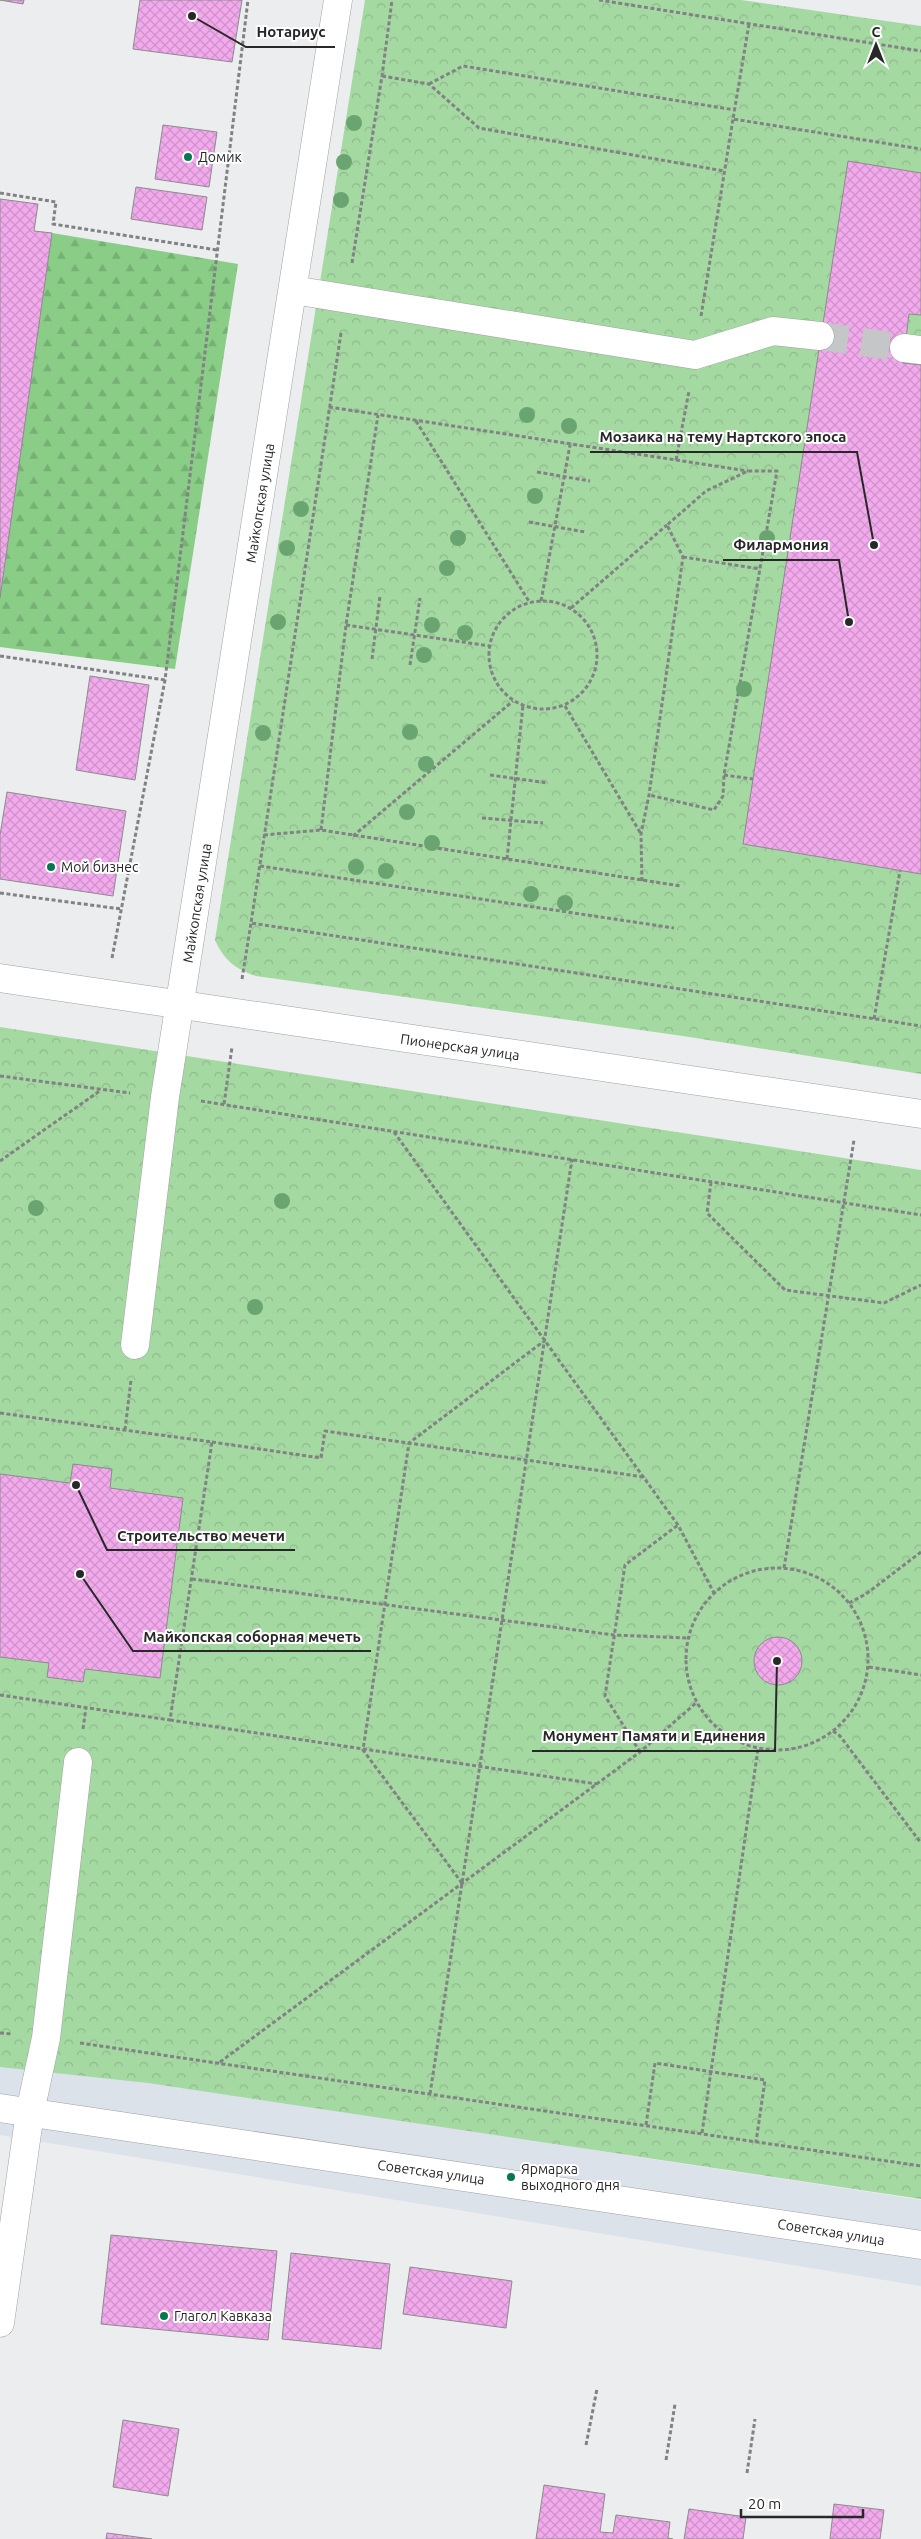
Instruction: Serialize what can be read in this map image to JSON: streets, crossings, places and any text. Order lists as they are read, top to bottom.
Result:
{
  "streets": {
    "street": ["Майкопская улица", "Пионерская улица", "Советская улица"]
  },
  "crossings": [
    ["Майкопская улица", "Пионерская улица"]
  ],
  "places": [
    "Нотариус",
    "Домик",
    "Мозаика на тему Нартского эпоса",
    "Филармония",
    "Мой бизнес",
    "Строительство мечети",
    "Майкопская соборная мечеть",
    "Монумент Памяти и Единения",
    "Ярмарка выходного дня",
    "Глагол Кавказа"
  ],
  "scale_bar": "20 m",
  "north": "top"
}
